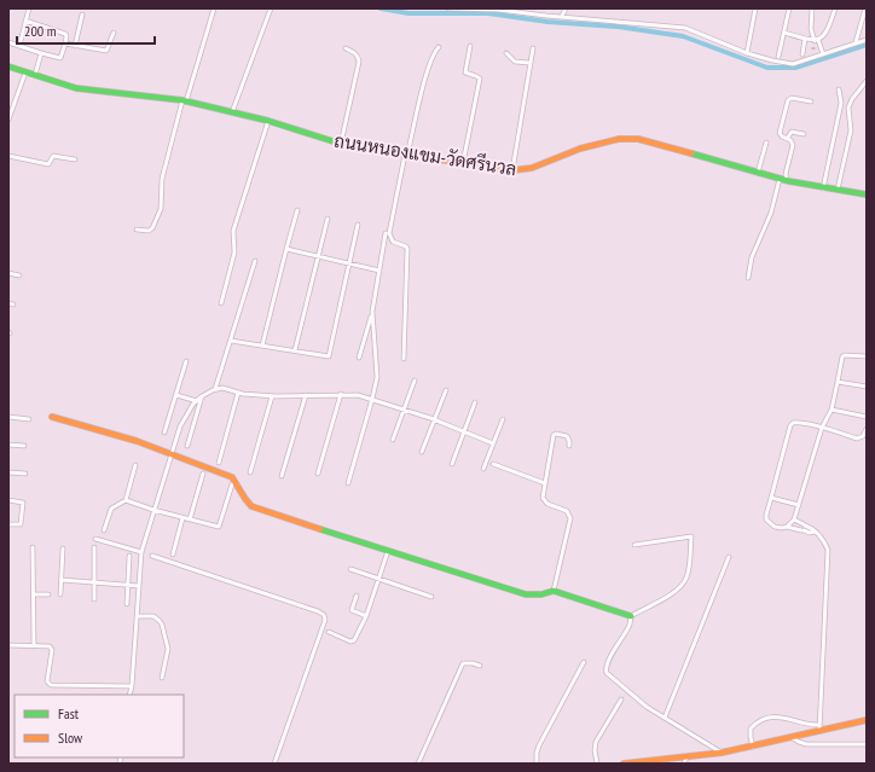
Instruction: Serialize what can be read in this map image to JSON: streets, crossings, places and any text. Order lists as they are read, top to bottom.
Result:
{
  "streets": {
    "street": ["ถนนหนองแขม-วัดศรีนวล"]
  },
  "legend": ["Fast", "Slow"],
  "scale_bar": "200 m"
}
